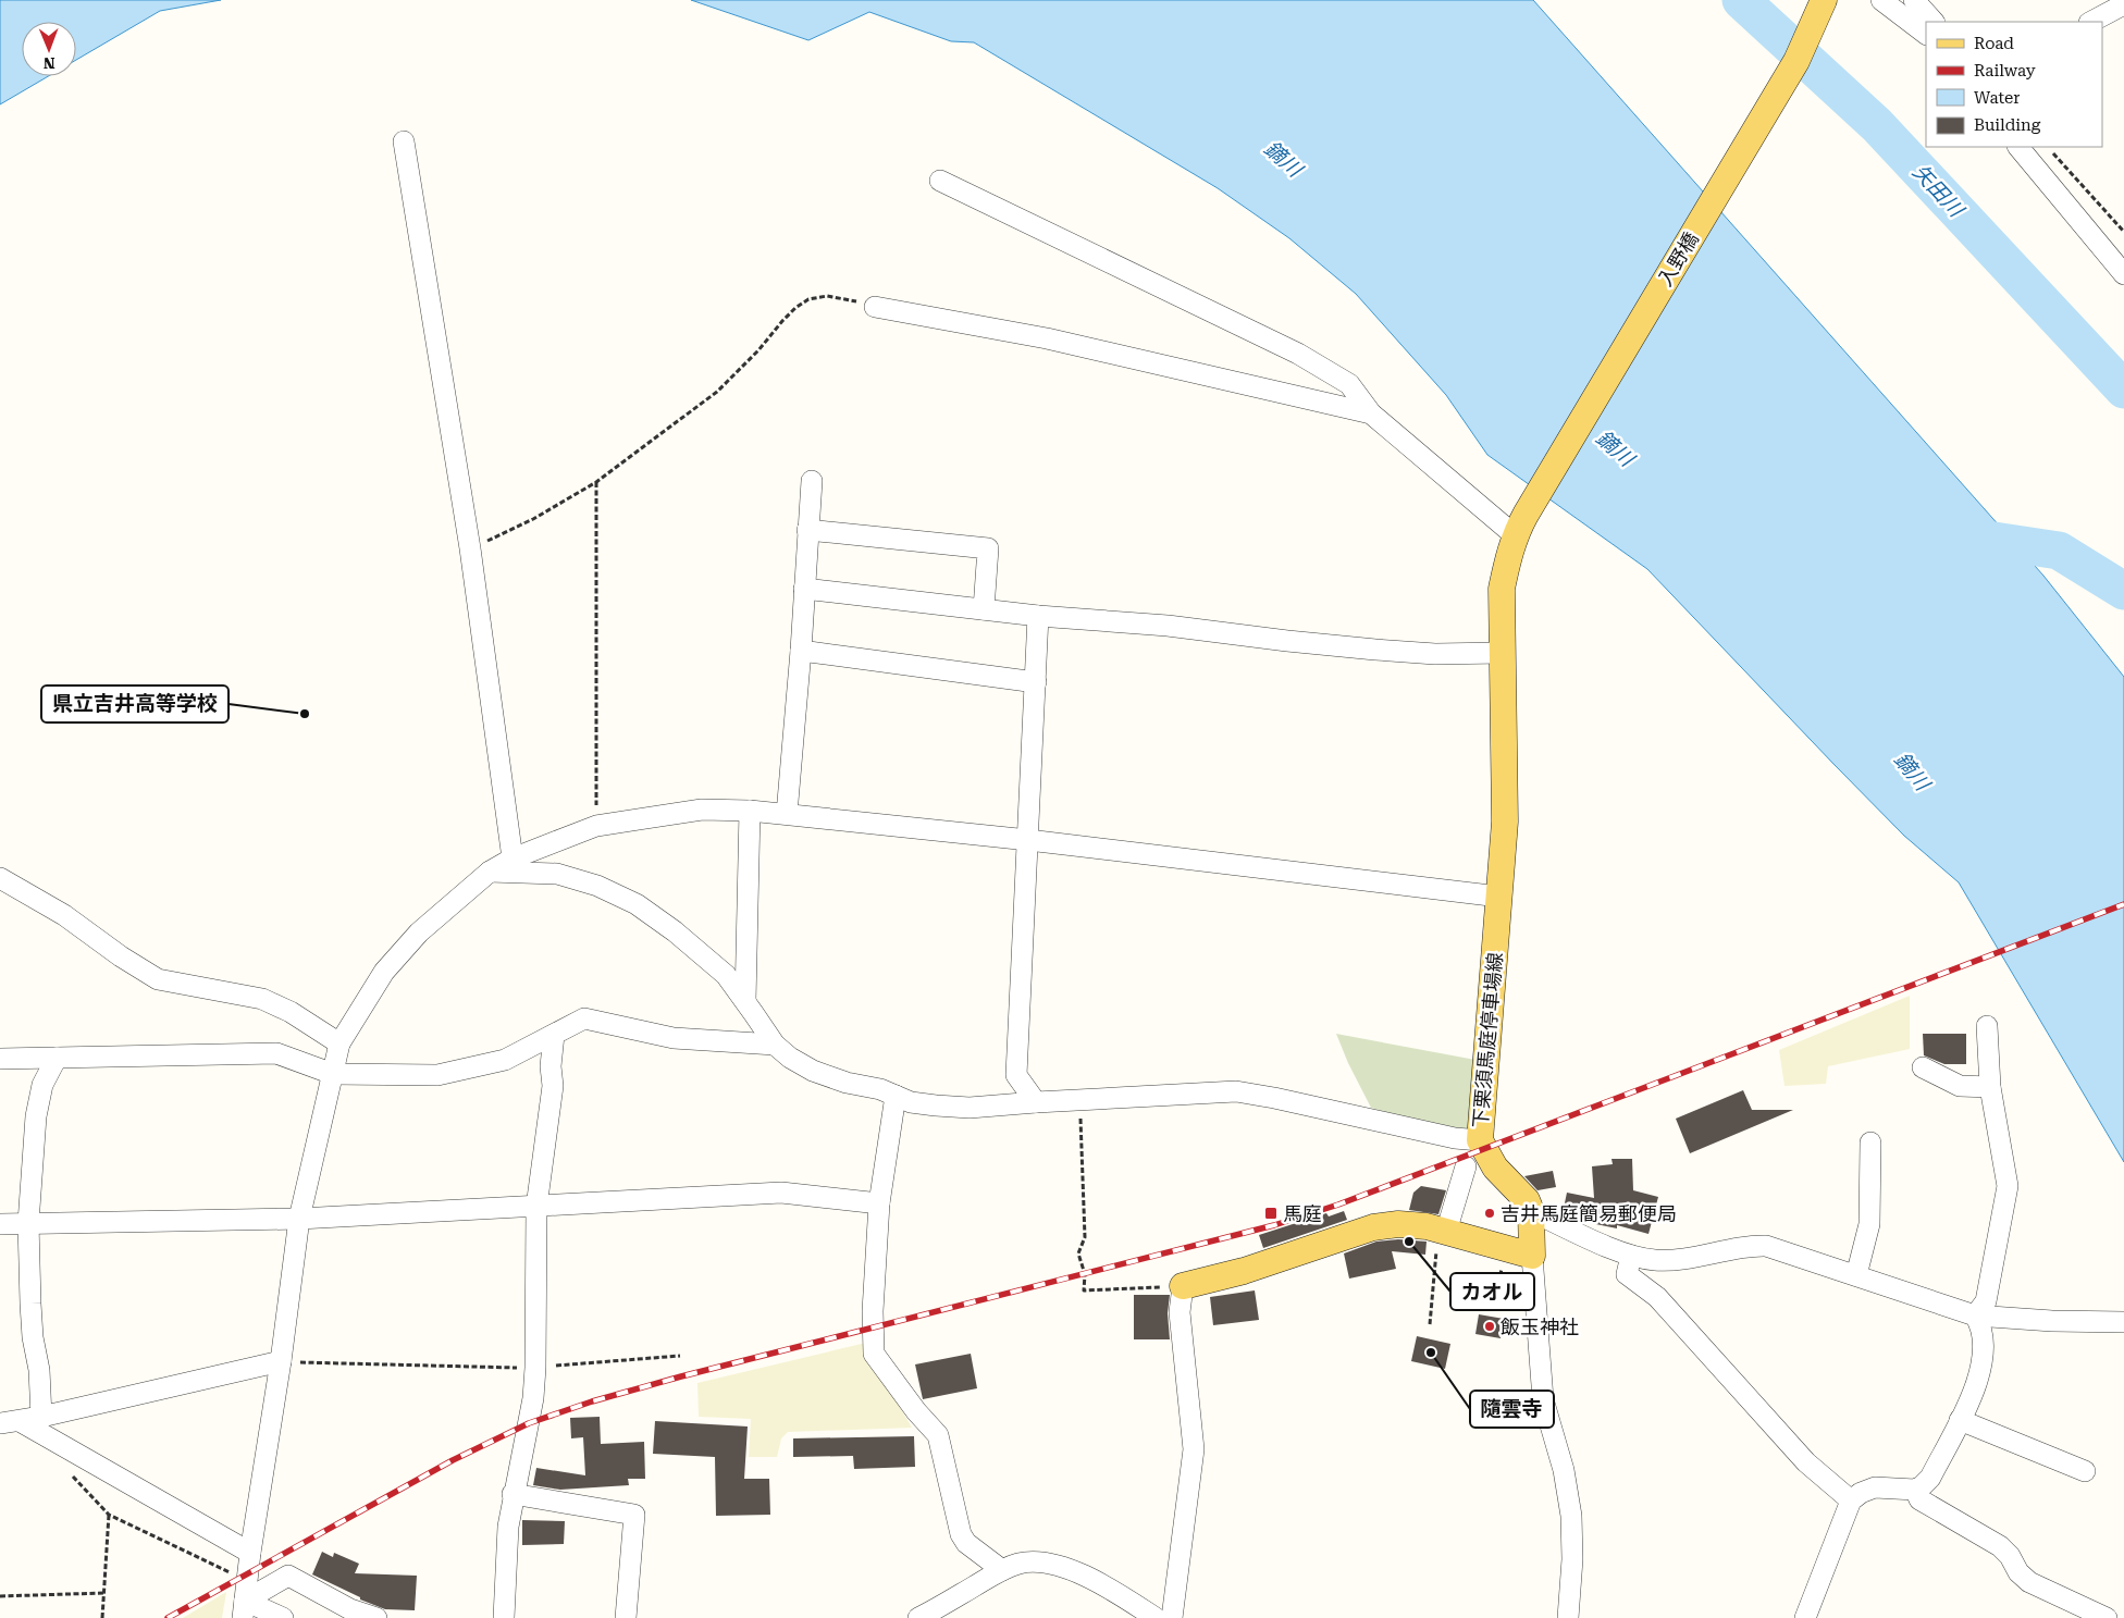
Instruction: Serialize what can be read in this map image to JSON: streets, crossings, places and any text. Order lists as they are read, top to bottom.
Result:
{
  "streets": {
    "main road": ["入野橋", "下栗須馬庭停車場線"]
  },
  "crossings": [
    ["入野橋", "下栗須馬庭停車場線"]
  ],
  "water": ["鏑川", "矢田川"],
  "places": {
    "other": [
      "県立吉井高等学校",
      "吉井馬庭簡易郵便局",
      "カオル",
      "飯玉神社",
      "隨雲寺"
    ],
    "transit": ["馬庭"]
  },
  "legend": [
    "Road",
    "Railway",
    "Water",
    "Building"
  ],
  "north": "bottom"
}
